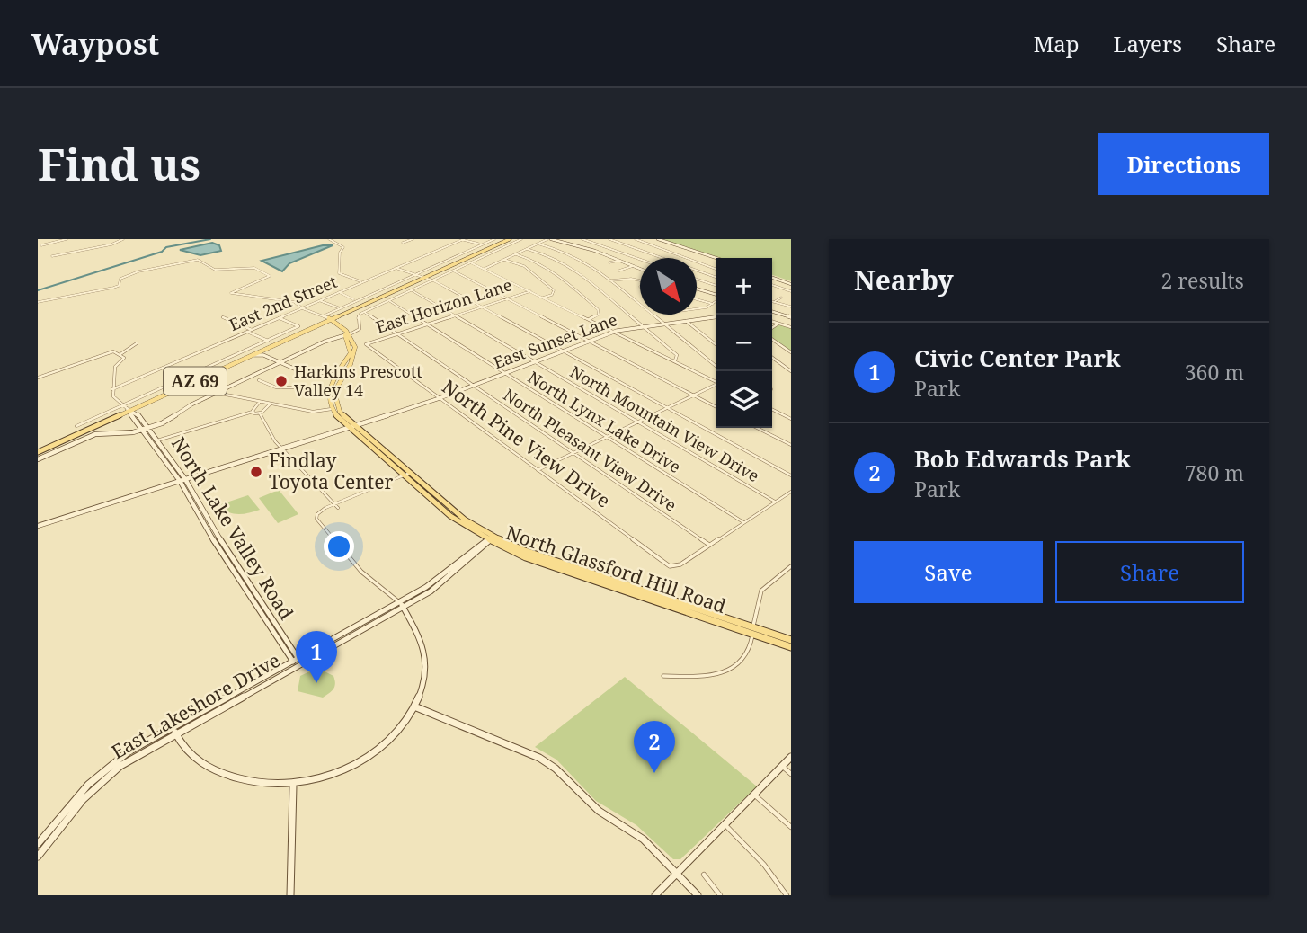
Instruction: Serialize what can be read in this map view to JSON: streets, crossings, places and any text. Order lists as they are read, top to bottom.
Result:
{
  "streets": {
    "main road": ["AZ 69", "North Glassford Hill Road"],
    "street": [
      "East 2nd Street",
      "East Horizon Lane",
      "East Sunset Lane",
      "North Lynx Lake Drive",
      "North Mountain View Drive",
      "North Pine View Drive",
      "North Pleasant View Drive",
      "North Lake Valley Road",
      "East Lakeshore Drive"
    ]
  },
  "crossings": [
    ["East 2nd Street", "North Lake Valley Road"],
    ["East Horizon Lane", "North Lynx Lake Drive"],
    ["East Horizon Lane", "North Mountain View Drive"],
    ["East Horizon Lane", "North Pine View Drive"],
    ["East Horizon Lane", "North Pleasant View Drive"],
    ["East Sunset Lane", "North Lynx Lake Drive"],
    ["East Sunset Lane", "North Mountain View Drive"],
    ["East Sunset Lane", "North Pine View Drive"],
    ["East Sunset Lane", "North Pleasant View Drive"],
    ["East Sunset Lane", "North Lake Valley Road"],
    ["East Sunset Lane", "North Glassford Hill Road"],
    ["AZ 69", "North Lake Valley Road"],
    ["North Pine View Drive", "North Pleasant View Drive"],
    ["North Lake Valley Road", "East Lakeshore Drive"],
    ["North Glassford Hill Road", "East Lakeshore Drive"]
  ],
  "places": ["Harkins Prescott Valley 14", "Findlay Toyota Center"],
  "north": "bottom right",
  "page": {
    "header": "Waypost",
    "nav": ["Map", "Layers", "Share"],
    "buttons": [
      "Directions",
      ["Save", "Share"]
    ],
    "title": "Find us",
    "heading": ["Nearby", "2 results"],
    "map_buttons": ["+", "−"],
    "list": [
      {
        "mark": "1",
        "name": "Civic Center Park",
        "note": "Park",
        "value": "360 m"
      },
      {
        "mark": "2",
        "name": "Bob Edwards Park",
        "note": "Park",
        "value": "780 m"
      }
    ],
    "pins": ["1", "2"]
  }
}
